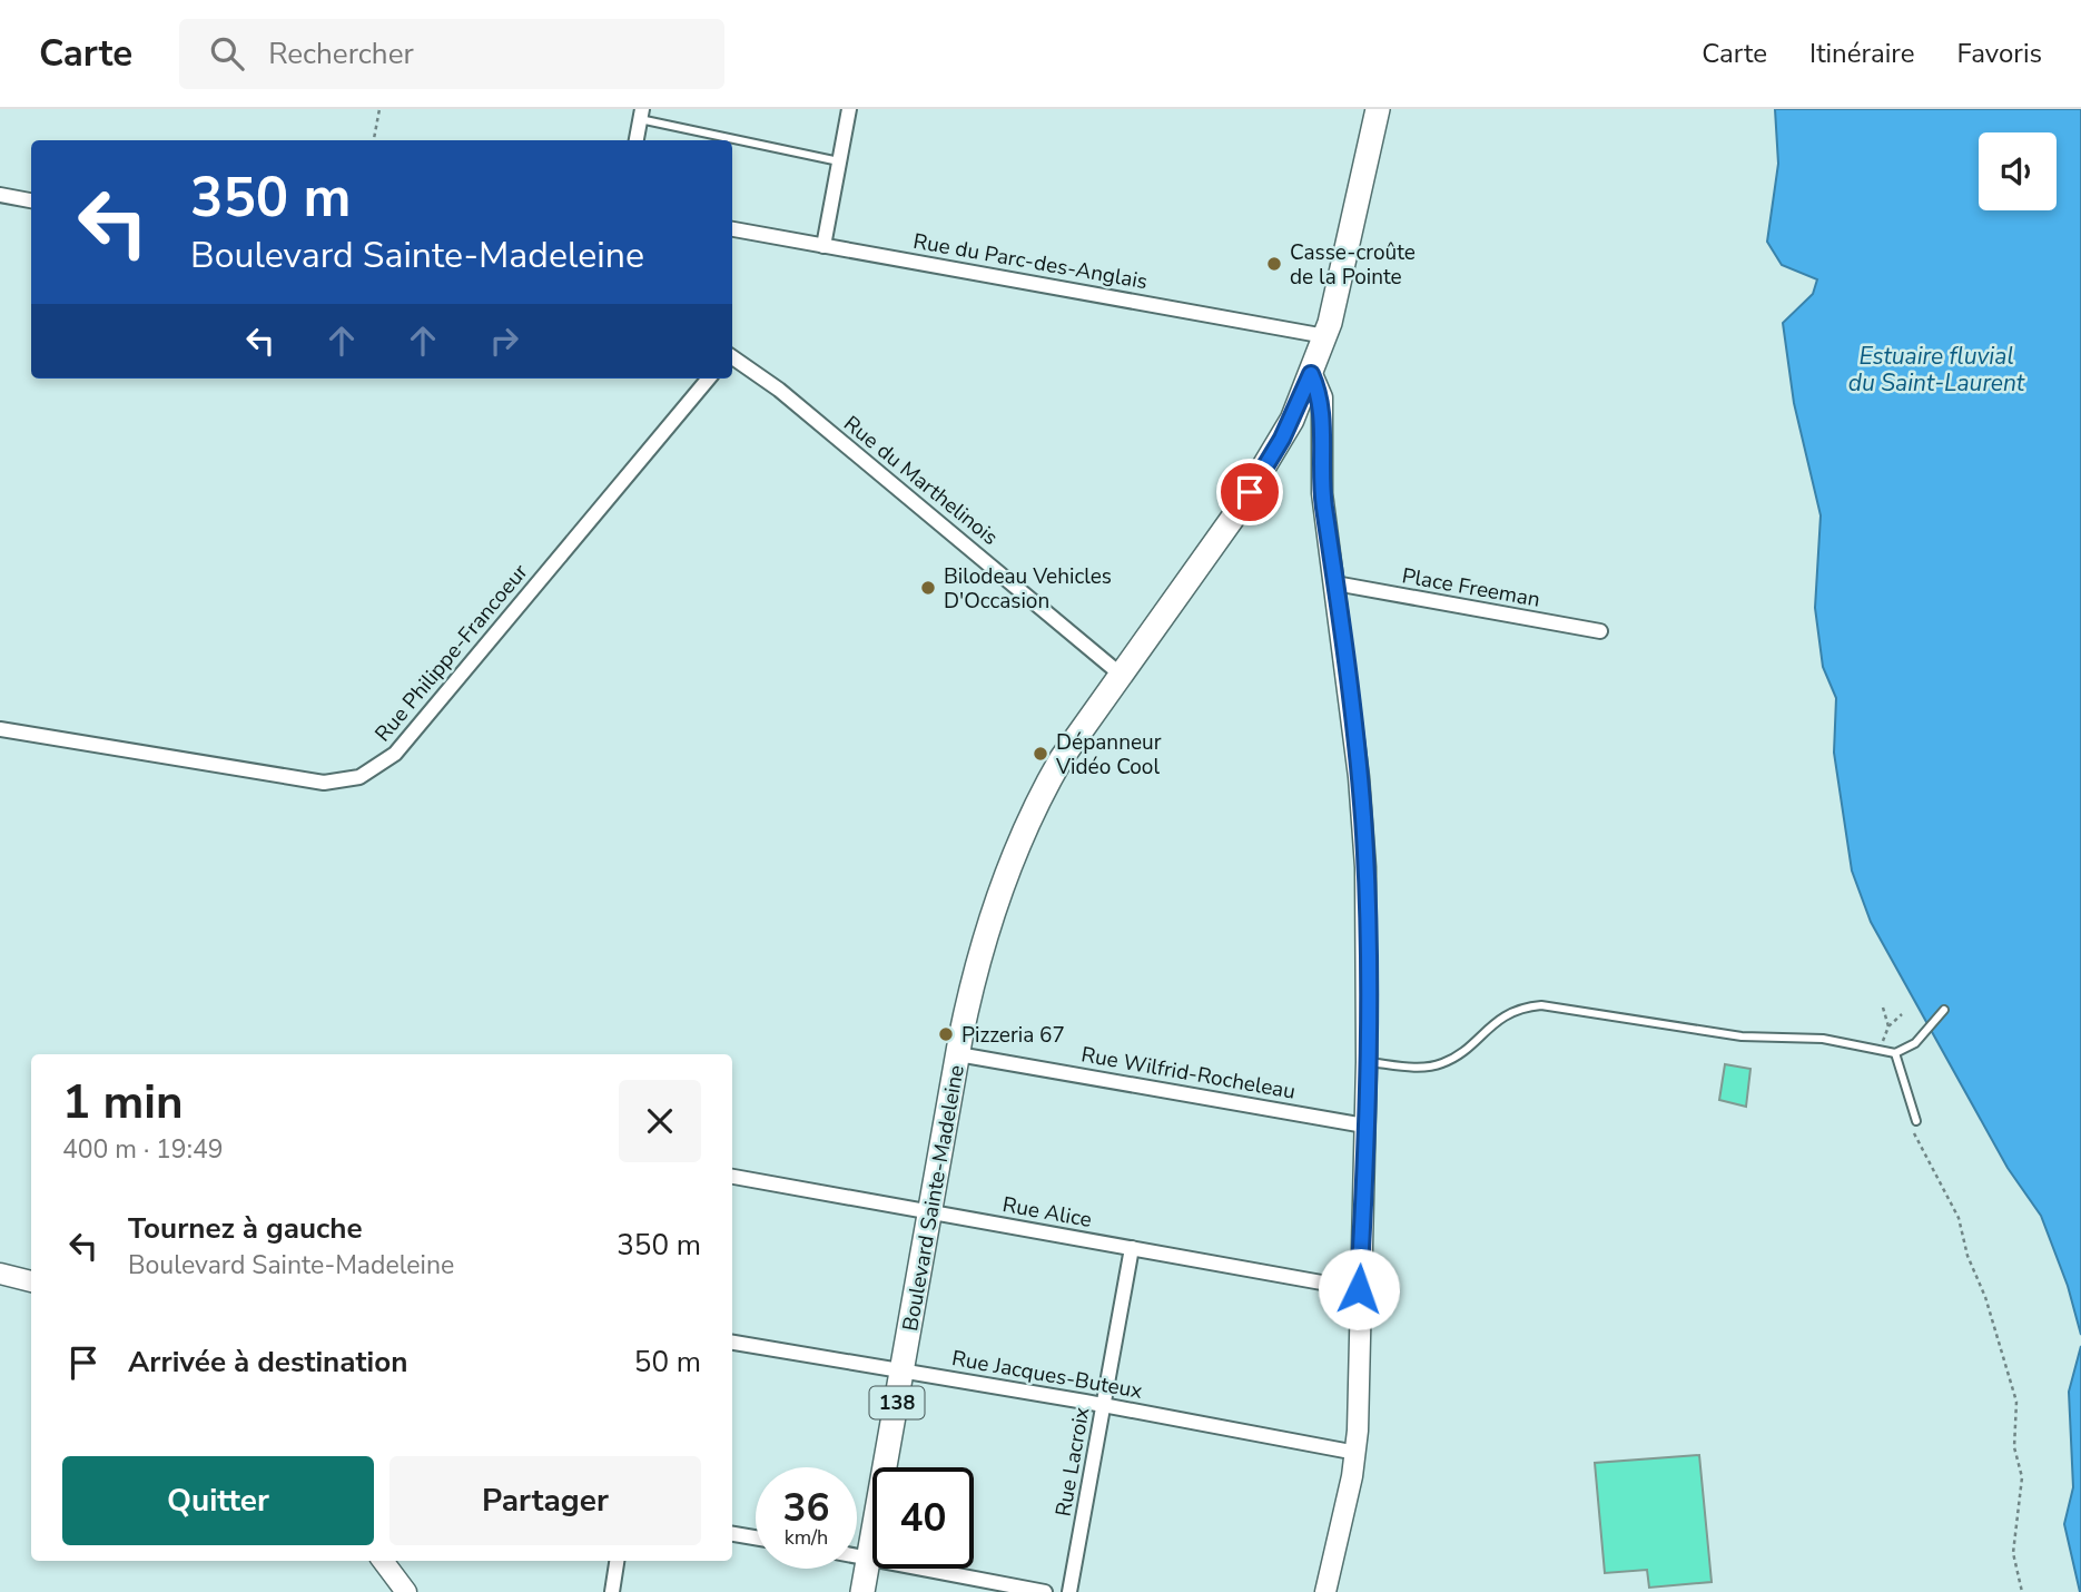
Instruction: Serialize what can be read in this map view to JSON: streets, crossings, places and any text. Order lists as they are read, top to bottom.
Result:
{
  "streets": {
    "main road": ["Boulevard Sainte-Madeleine", "138"],
    "street": [
      "Rue du Parc-des-Anglais",
      "Rue du Marthelinois",
      "Place Freeman",
      "Rue Philippe-Francoeur",
      "Rue Wilfrid-Rocheleau",
      "Rue Alice",
      "Rue Jacques-Buteux",
      "Rue Lacroix"
    ]
  },
  "crossings": [
    ["Rue du Parc-des-Anglais", "Boulevard Sainte-Madeleine"],
    ["Rue du Parc-des-Anglais", "138"],
    ["Rue du Marthelinois", "Boulevard Sainte-Madeleine"],
    ["Rue Wilfrid-Rocheleau", "Boulevard Sainte-Madeleine"],
    ["Boulevard Sainte-Madeleine", "Rue Alice"],
    ["Boulevard Sainte-Madeleine", "Rue Jacques-Buteux"],
    ["Boulevard Sainte-Madeleine", "138"],
    ["Rue Alice", "Rue Lacroix"],
    ["Rue Jacques-Buteux", "Rue Lacroix"]
  ],
  "water": ["Estuaire fluvial du Saint-Laurent"],
  "places": [
    "Casse-croûte de la Pointe",
    "Bilodeau Vehicles D'Occasion",
    "Dépanneur Vidéo Cool",
    "Pizzeria 67"
  ],
  "page": {
    "header": "Carte",
    "search": "Rechercher",
    "nav": ["Carte", "Itinéraire", "Favoris"],
    "turn": ["350 m", "Boulevard Sainte-Madeleine"],
    "heading": ["1 min", "400 m · 19:49"],
    "list": [
      {
        "name": "Tournez à gauche",
        "note": "Boulevard Sainte-Madeleine",
        "value": "350 m"
      },
      {
        "name": "Arrivée à destination",
        "value": "50 m"
      }
    ],
    "buttons": ["Quitter", "Partager"],
    "speed": "36 km/h",
    "limit": "40"
  }
}
